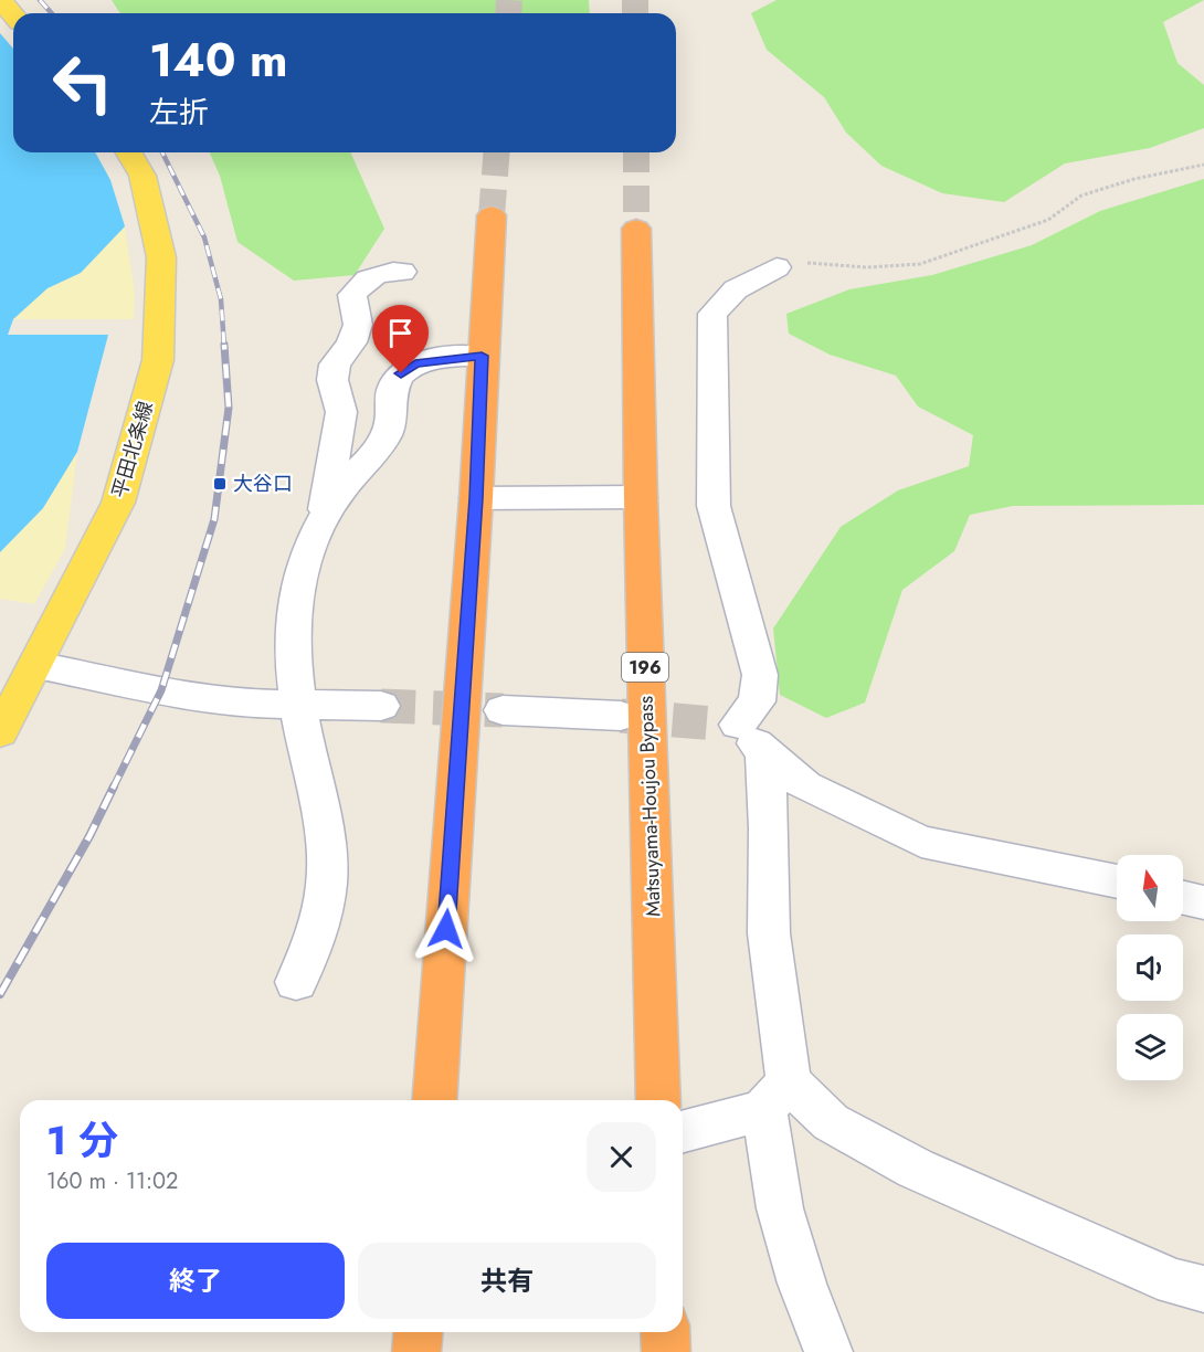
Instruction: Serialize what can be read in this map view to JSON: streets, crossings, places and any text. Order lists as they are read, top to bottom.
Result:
{
  "streets": {
    "highway": ["196", "Matsuyama-Houjou Bypass"],
    "main road": ["平田北条線"]
  },
  "places": {
    "transit": ["大谷口"]
  },
  "north": "top",
  "page": {
    "turn": ["140 m", "左折"],
    "heading": ["1 分", "160 m · 11:02"],
    "buttons": ["終了", "共有"]
  }
}
